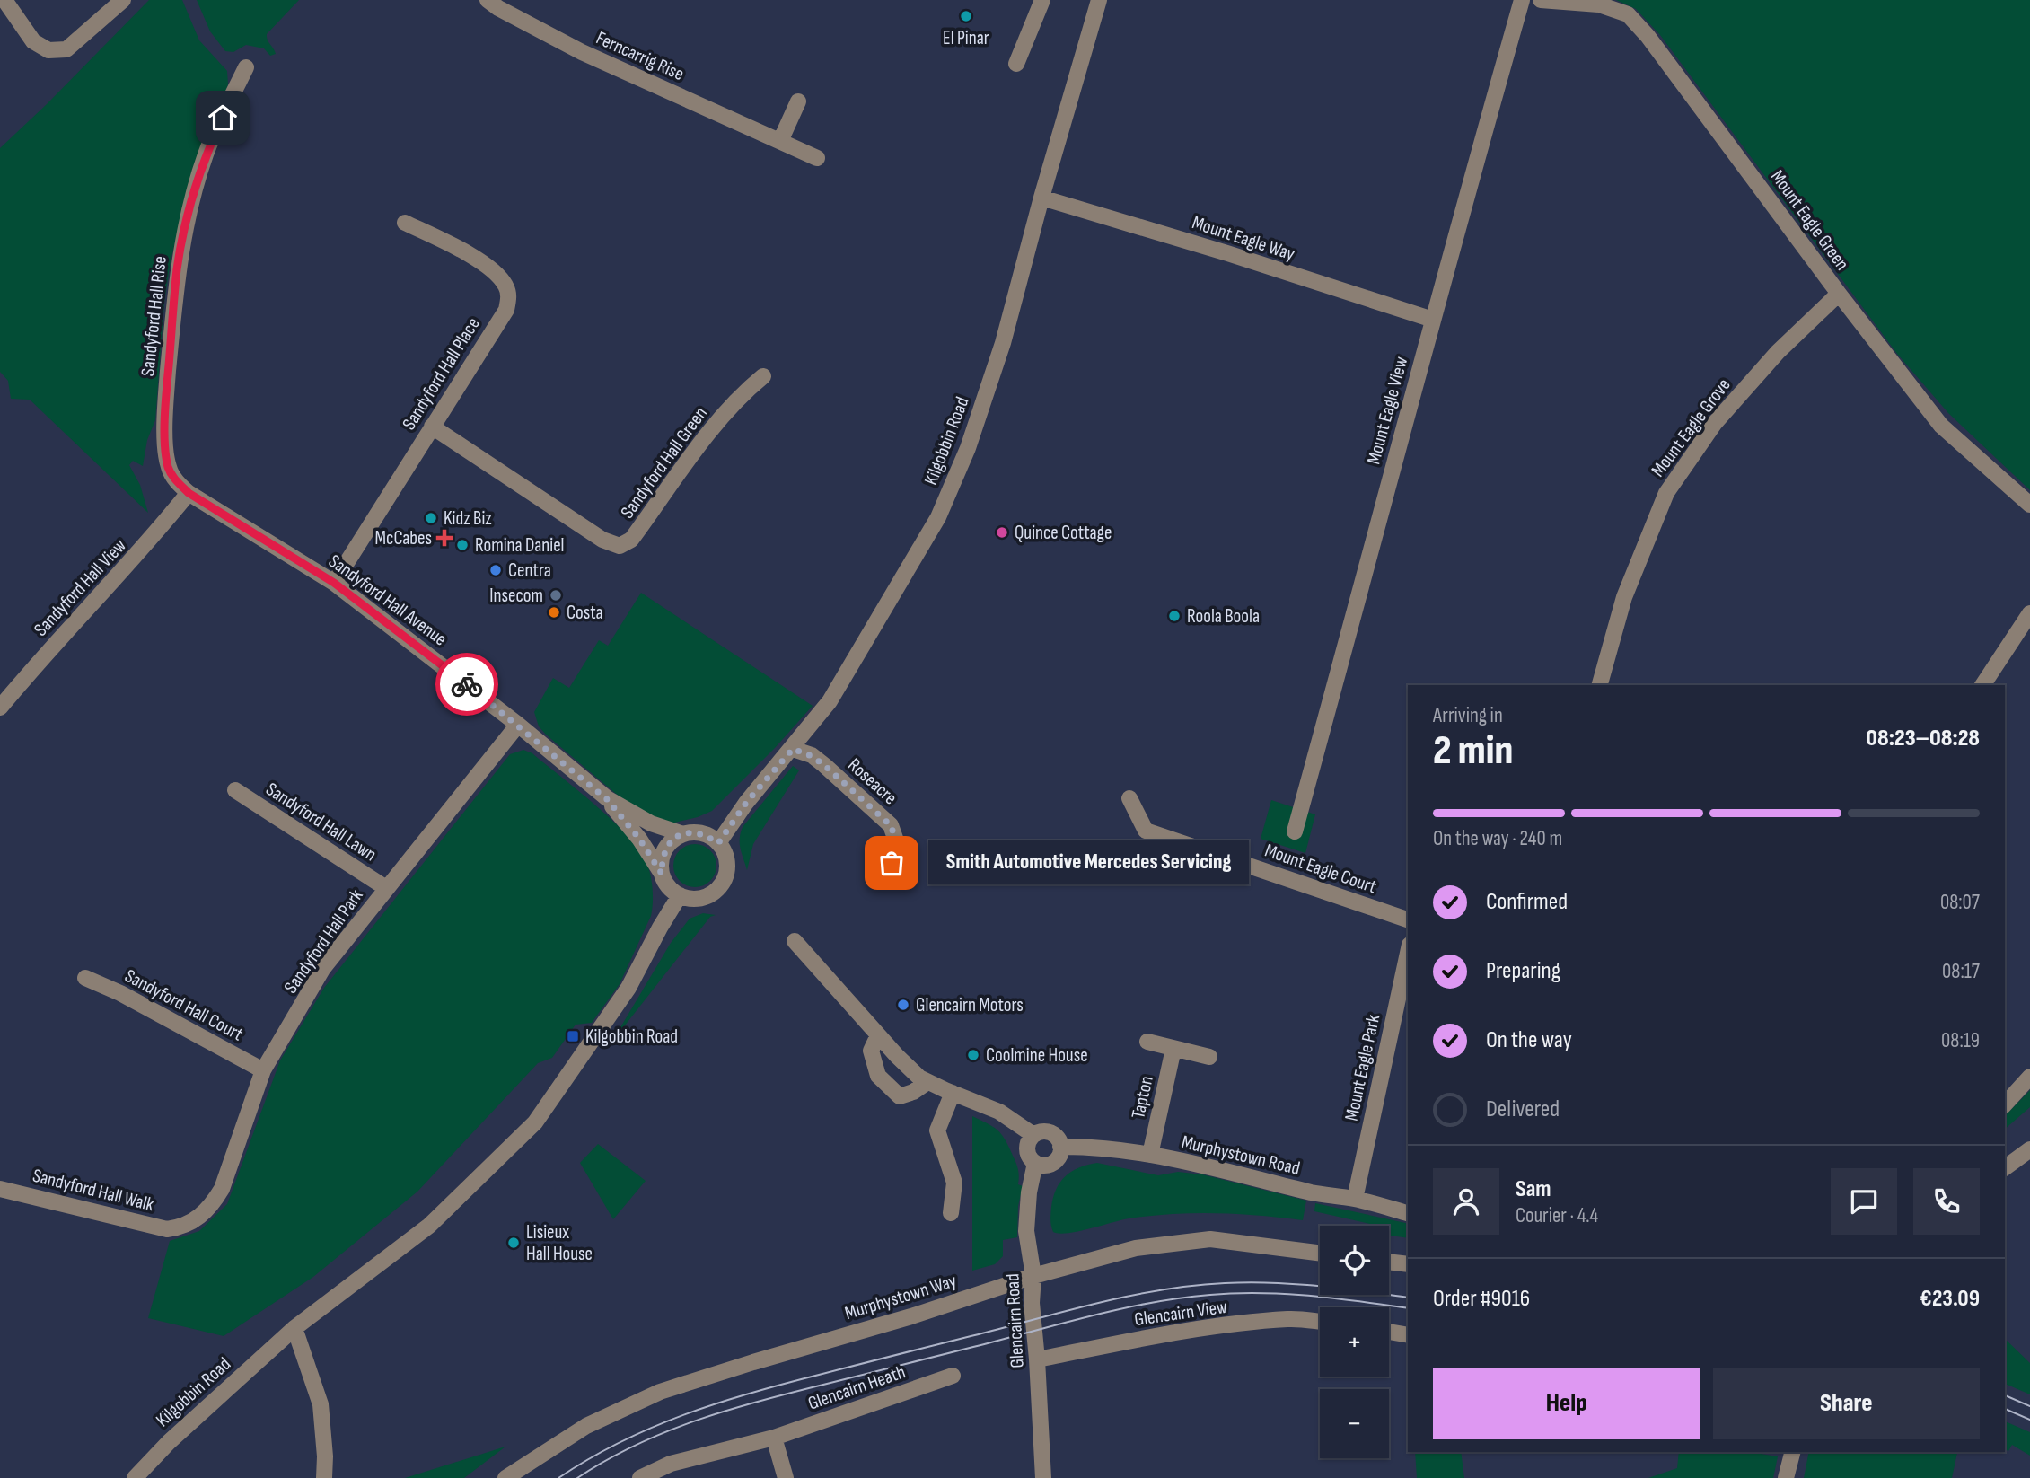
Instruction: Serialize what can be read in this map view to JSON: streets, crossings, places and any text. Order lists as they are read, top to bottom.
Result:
{
  "streets": {
    "street": [
      "Ferncarrig Rise",
      "Mount Eagle Green",
      "Mount Eagle Way",
      "Sandyford Hall Rise",
      "Sandyford Hall Place",
      "Mount Eagle View",
      "Mount Eagle Grove",
      "Kilgobbin Road",
      "Sandyford Hall Green",
      "Sandyford Hall View",
      "Sandyford Hall Avenue",
      "Roseacre",
      "Sandyford Hall Lawn",
      "Mount Eagle Court",
      "Sandyford Hall Park",
      "Sandyford Hall Court",
      "Mount Eagle Park",
      "Tapton",
      "Murphystown Road",
      "Sandyford Hall Walk",
      "Murphystown Way",
      "Glencairn View",
      "Glencairn Road",
      "Glencairn Heath"
    ]
  },
  "crossings": [
    ["Mount Eagle Green", "Mount Eagle Grove"],
    ["Mount Eagle Way", "Mount Eagle View"],
    ["Mount Eagle Way", "Kilgobbin Road"],
    ["Sandyford Hall Rise", "Sandyford Hall Avenue"],
    ["Sandyford Hall Place", "Sandyford Hall Green"],
    ["Sandyford Hall Place", "Sandyford Hall Avenue"],
    ["Kilgobbin Road", "Sandyford Hall Avenue"],
    ["Kilgobbin Road", "Roseacre"],
    ["Sandyford Hall View", "Sandyford Hall Avenue"],
    ["Sandyford Hall Avenue", "Sandyford Hall Park"],
    ["Sandyford Hall Lawn", "Sandyford Hall Park"],
    ["Sandyford Hall Park", "Sandyford Hall Court"],
    ["Sandyford Hall Park", "Sandyford Hall Walk"],
    ["Mount Eagle Park", "Murphystown Road"],
    ["Tapton", "Murphystown Road"],
    ["Murphystown Road", "Glencairn Road"],
    ["Murphystown Way", "Glencairn Road"],
    ["Glencairn View", "Glencairn Road"]
  ],
  "places": {
    "other": [
      "El Pinar",
      "Kidz Biz",
      "Quince Cottage",
      "Romina Daniel",
      "Centra",
      "Insecom",
      "Costa",
      "Roola Boola",
      "Smith Automotive Mercedes Servicing",
      "Glencairn Motors",
      "Coolmine House",
      "Lisieux Hall House"
    ],
    "health": ["McCabes"],
    "transit": ["Kilgobbin Road"]
  },
  "page": {
    "heading": ["2 min", "Arriving in", "08:23–08:28"],
    "panel": [
      "Sam",
      "Courier · 4.4",
      "Order #9016",
      "€23.09"
    ],
    "bar": "On the way · 240 m",
    "bubble": "Smith Automotive Mercedes Servicing",
    "list": [
      ["Confirmed", "08:07"],
      ["Preparing", "08:17"],
      ["On the way", "08:19"],
      "Delivered"
    ],
    "map_buttons": ["+", "−"],
    "buttons": ["Help", "Share"]
  }
}
